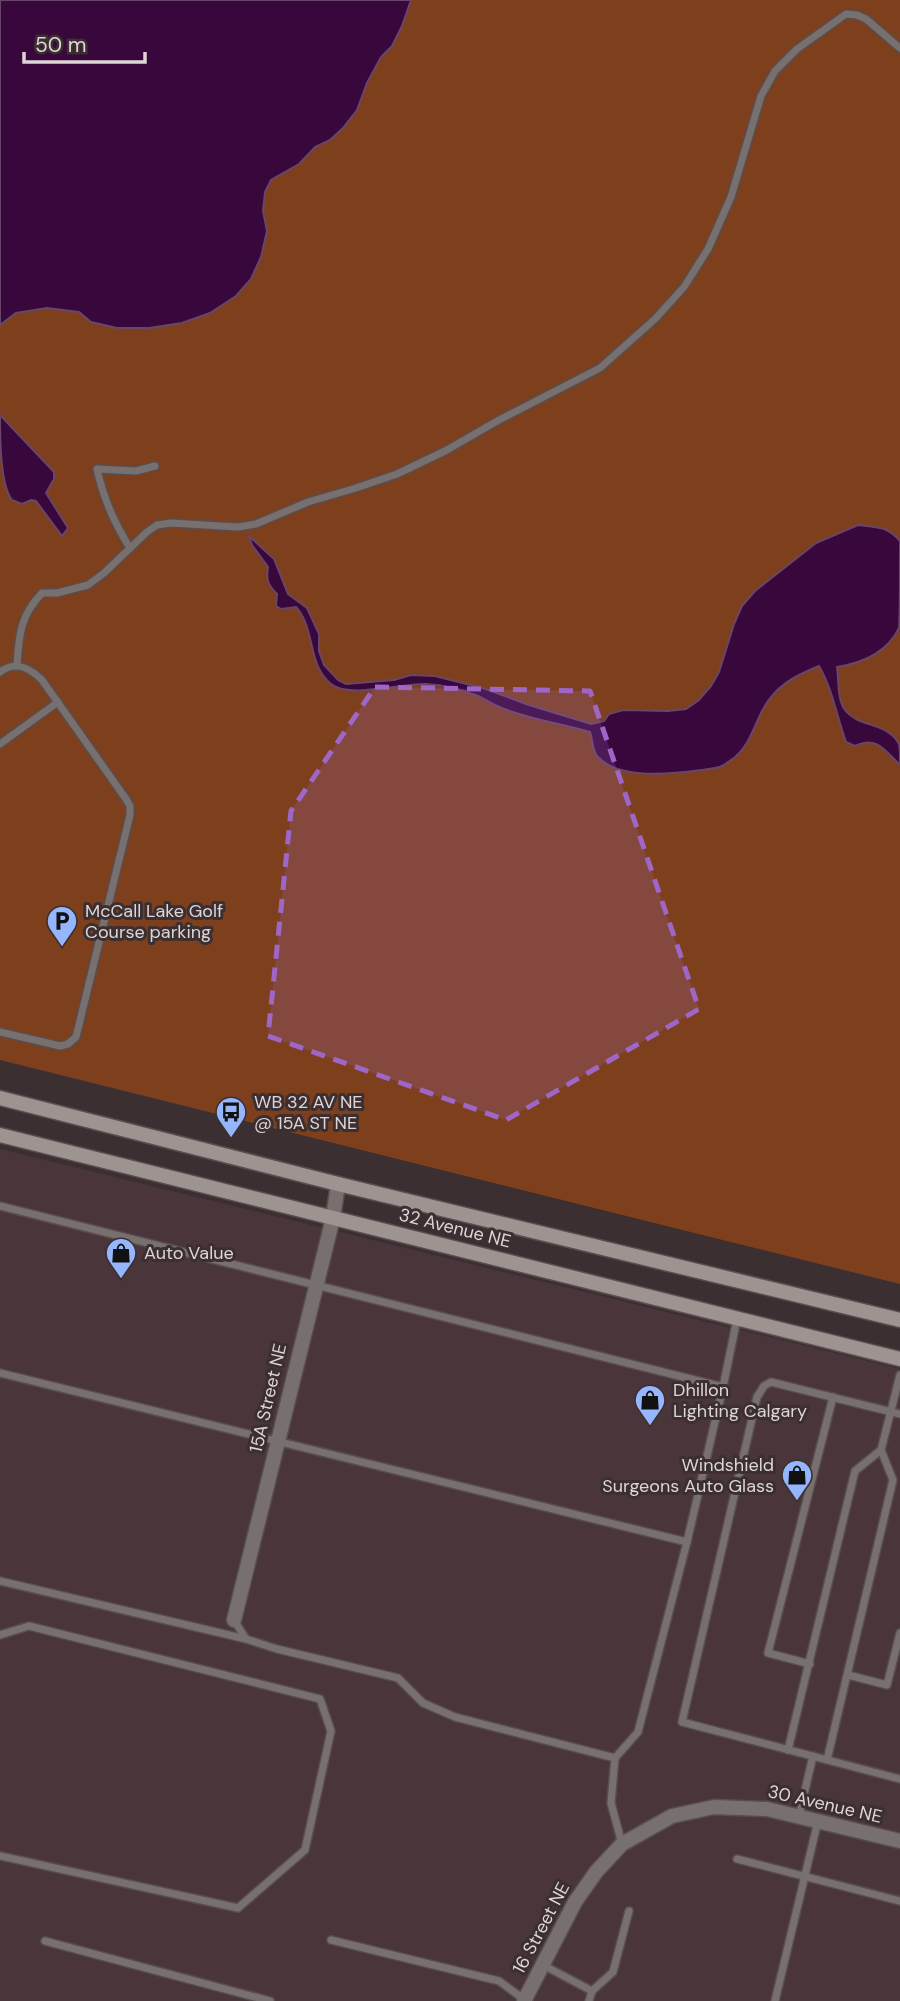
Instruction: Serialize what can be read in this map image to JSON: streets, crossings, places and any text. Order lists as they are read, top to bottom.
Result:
{
  "streets": {
    "main road": ["32 Avenue NE"],
    "street": ["15A Street NE", "30 Avenue NE", "16 Street NE"]
  },
  "crossings": [
    ["32 Avenue NE", "15A Street NE"],
    ["30 Avenue NE", "16 Street NE"]
  ],
  "places": {
    "parking": ["McCall Lake Golf Course parking"],
    "bus stop": ["WB 32 AV NE @ 15A ST NE"],
    "shop": ["Auto Value", "Dhillon Lighting Calgary", "Windshield Surgeons Auto Glass"]
  },
  "scale_bar": "50 m"
}
